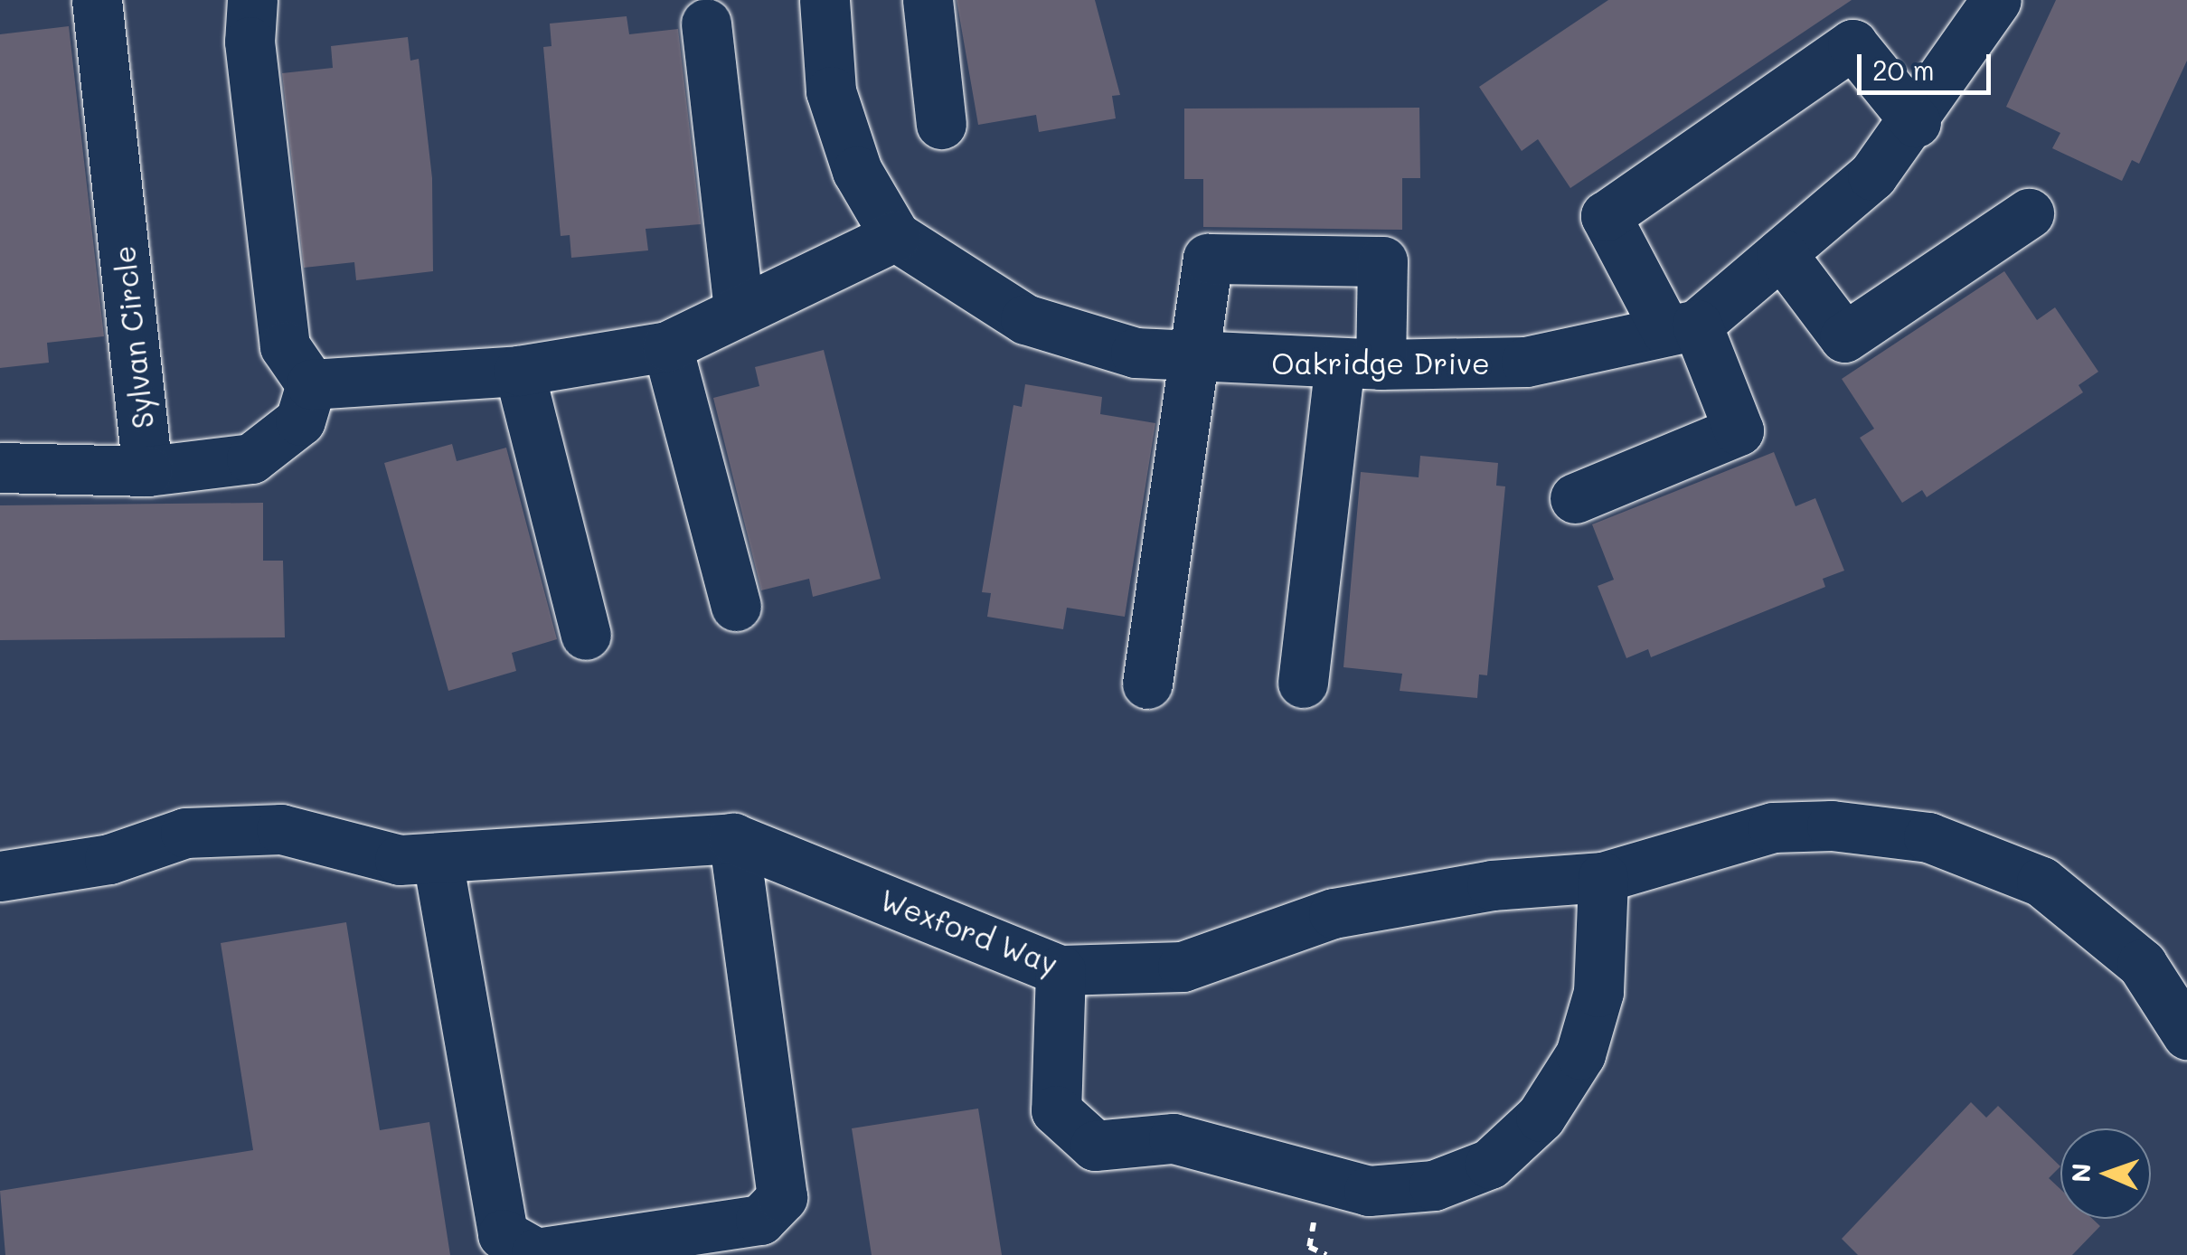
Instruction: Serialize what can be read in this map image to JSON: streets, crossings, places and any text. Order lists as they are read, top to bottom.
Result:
{
  "streets": {
    "street": ["Sylvan Circle", "Oakridge Drive", "Wexford Way"]
  },
  "scale_bar": "20 m",
  "north": "left"
}
